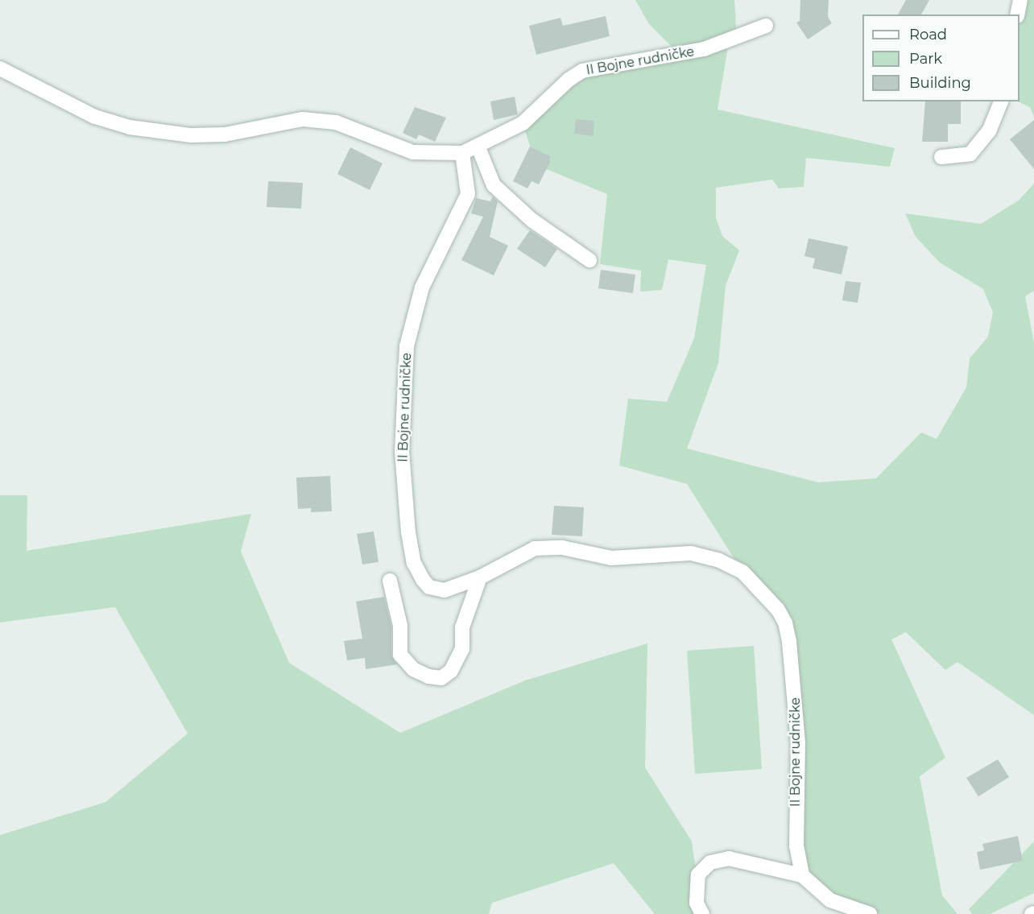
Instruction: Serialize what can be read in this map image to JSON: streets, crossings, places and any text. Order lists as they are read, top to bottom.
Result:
{
  "streets": {
    "street": ["II Bojne rudničke"]
  },
  "legend": ["Road", "Park", "Building"]
}
